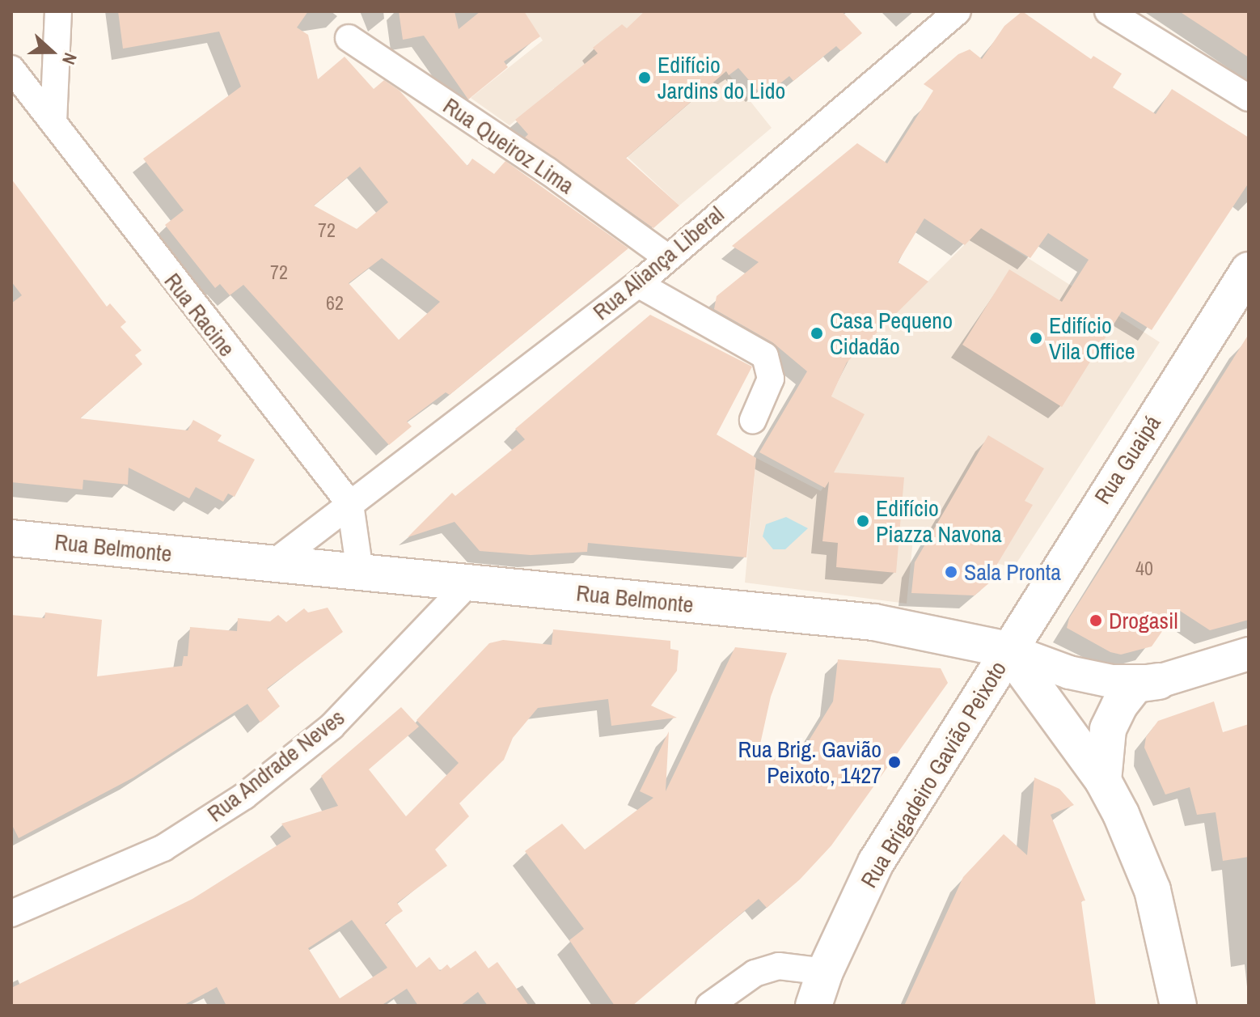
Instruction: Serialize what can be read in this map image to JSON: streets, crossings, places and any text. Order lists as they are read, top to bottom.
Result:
{
  "streets": {
    "main road": ["Rua Guaipá", "Rua Belmonte", "Rua Brigadeiro Gavião Peixoto"],
    "street": [
      "Rua Queiroz Lima",
      "Rua Aliança Liberal",
      "Rua Racine",
      "Rua Andrade Neves"
    ]
  },
  "crossings": [
    ["Rua Queiroz Lima", "Rua Aliança Liberal"],
    ["Rua Aliança Liberal", "Rua Racine"],
    ["Rua Aliança Liberal", "Rua Belmonte"],
    ["Rua Guaipá", "Rua Belmonte"],
    ["Rua Guaipá", "Rua Brigadeiro Gavião Peixoto"],
    ["Rua Belmonte", "Rua Andrade Neves"],
    ["Rua Belmonte", "Rua Brigadeiro Gavião Peixoto"]
  ],
  "places": [
    "Edifício Jardins do Lido",
    "Casa Pequeno Cidadão",
    "Edifício Vila Office",
    "Edifício Piazza Navona",
    "Sala Pronta",
    "Drogasil",
    "Rua Brig. Gavião Peixoto, 1427"
  ],
  "house_numbers": [
    "72",
    "72",
    "62",
    "40"
  ],
  "north": "right"
}
